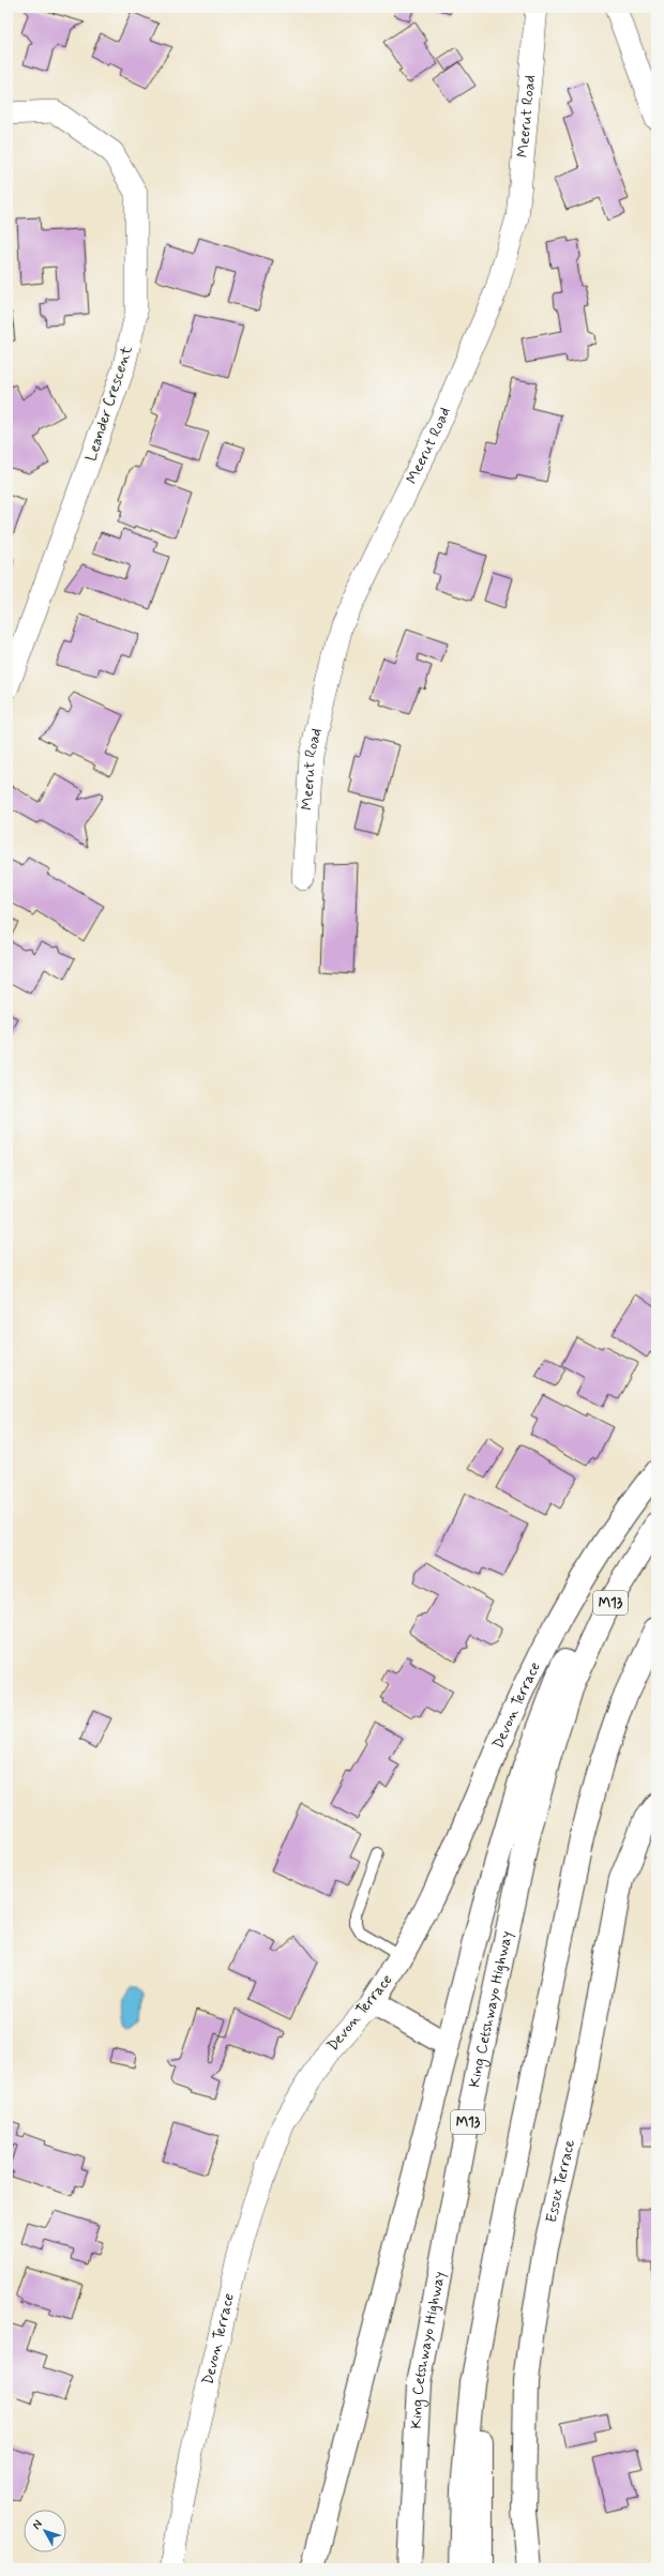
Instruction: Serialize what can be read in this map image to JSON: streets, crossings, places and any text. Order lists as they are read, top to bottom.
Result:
{
  "streets": {
    "main road": [
      "M13",
      "Devon Terrace",
      "King Cetshwayo Highway",
      "Essex Terrace"
    ],
    "street": ["Meerut Road", "Leander Crescent"]
  },
  "north": "top left"
}
